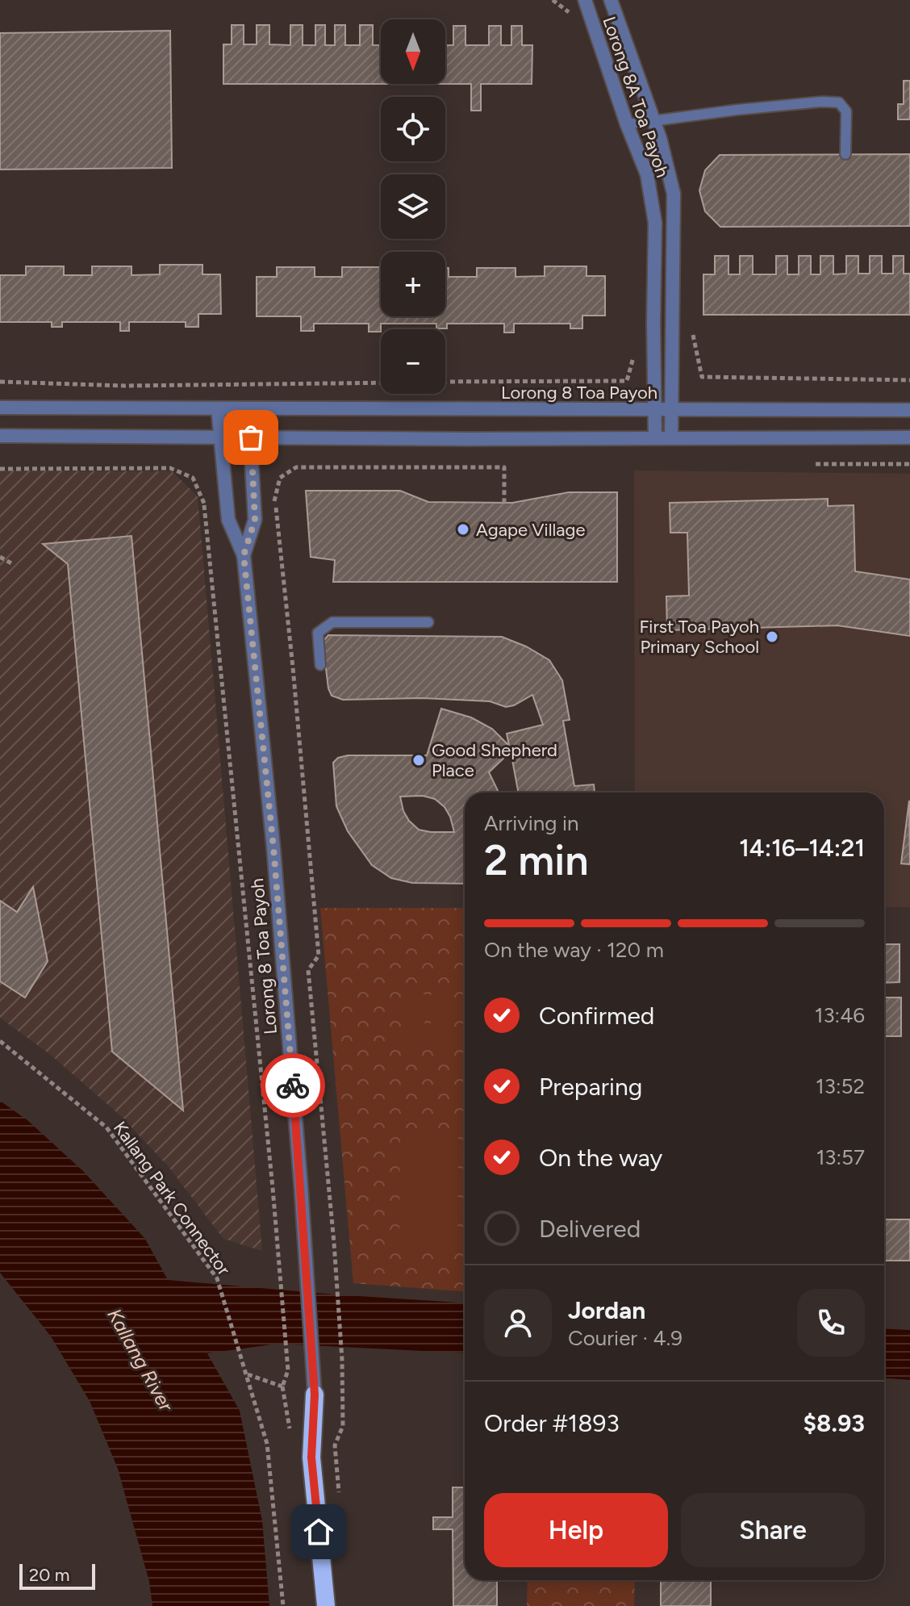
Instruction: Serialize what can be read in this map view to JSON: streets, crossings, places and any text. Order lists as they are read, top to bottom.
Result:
{
  "streets": {
    "street": ["Lorong 8A Toa Payoh", "Lorong 8 Toa Payoh"],
    "path": ["Kallang Park Connector"]
  },
  "crossings": [
    ["Lorong 8A Toa Payoh", "Lorong 8 Toa Payoh"]
  ],
  "water": ["Kallang River"],
  "places": ["Agape Village", "First Toa Payoh Primary School", "Good Shepherd Place"],
  "scale_bar": "20 m",
  "north": "bottom",
  "page": {
    "map_buttons": ["+", "−"],
    "heading": ["2 min", "Arriving in", "14:16–14:21"],
    "panel": [
      "Jordan",
      "Courier · 4.9",
      "Order #1893",
      "$8.93"
    ],
    "bar": "On the way · 120 m",
    "list": [
      ["Confirmed", "13:46"],
      ["Preparing", "13:52"],
      ["On the way", "13:57"],
      "Delivered"
    ],
    "buttons": ["Help", "Share"],
    "scale": "20 m"
  }
}
